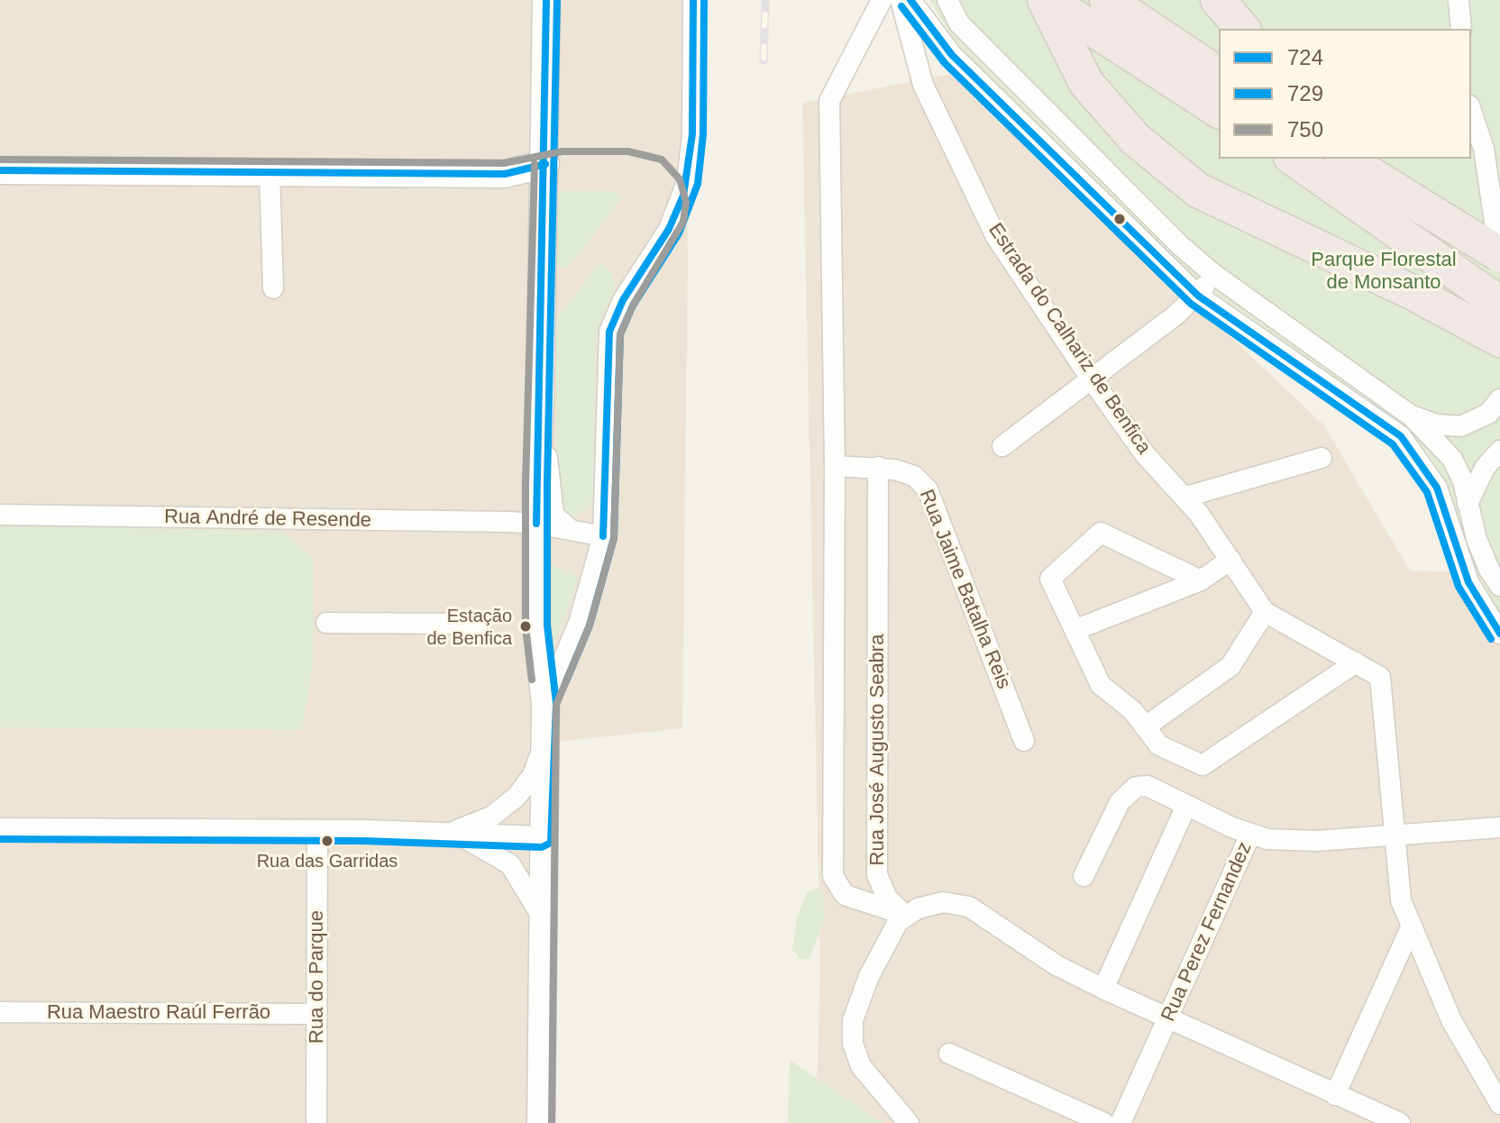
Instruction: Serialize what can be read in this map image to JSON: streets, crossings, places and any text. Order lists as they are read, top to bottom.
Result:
{
  "streets": {
    "street": [
      "Estrada do Calhariz de Benfica",
      "Rua André de Resende",
      "Rua Jaime Batalha Reis",
      "Rua José Augusto Seabra",
      "Rua Perez Fernandez",
      "Rua do Parque",
      "Rua Maestro Raúl Ferrão"
    ]
  },
  "crossings": [
    ["Estrada do Calhariz de Benfica", "Rua Perez Fernandez"],
    ["Rua Jaime Batalha Reis", "Rua José Augusto Seabra"],
    ["Rua do Parque", "Rua Maestro Raúl Ferrão"]
  ],
  "parks": ["Parque Florestal de Monsanto"],
  "places": ["Estação de Benfica", "Rua das Garridas"],
  "lines": ["transit line 724", "transit line 729", "transit line 750"],
  "legend": ["724", "729", "750"]
}
